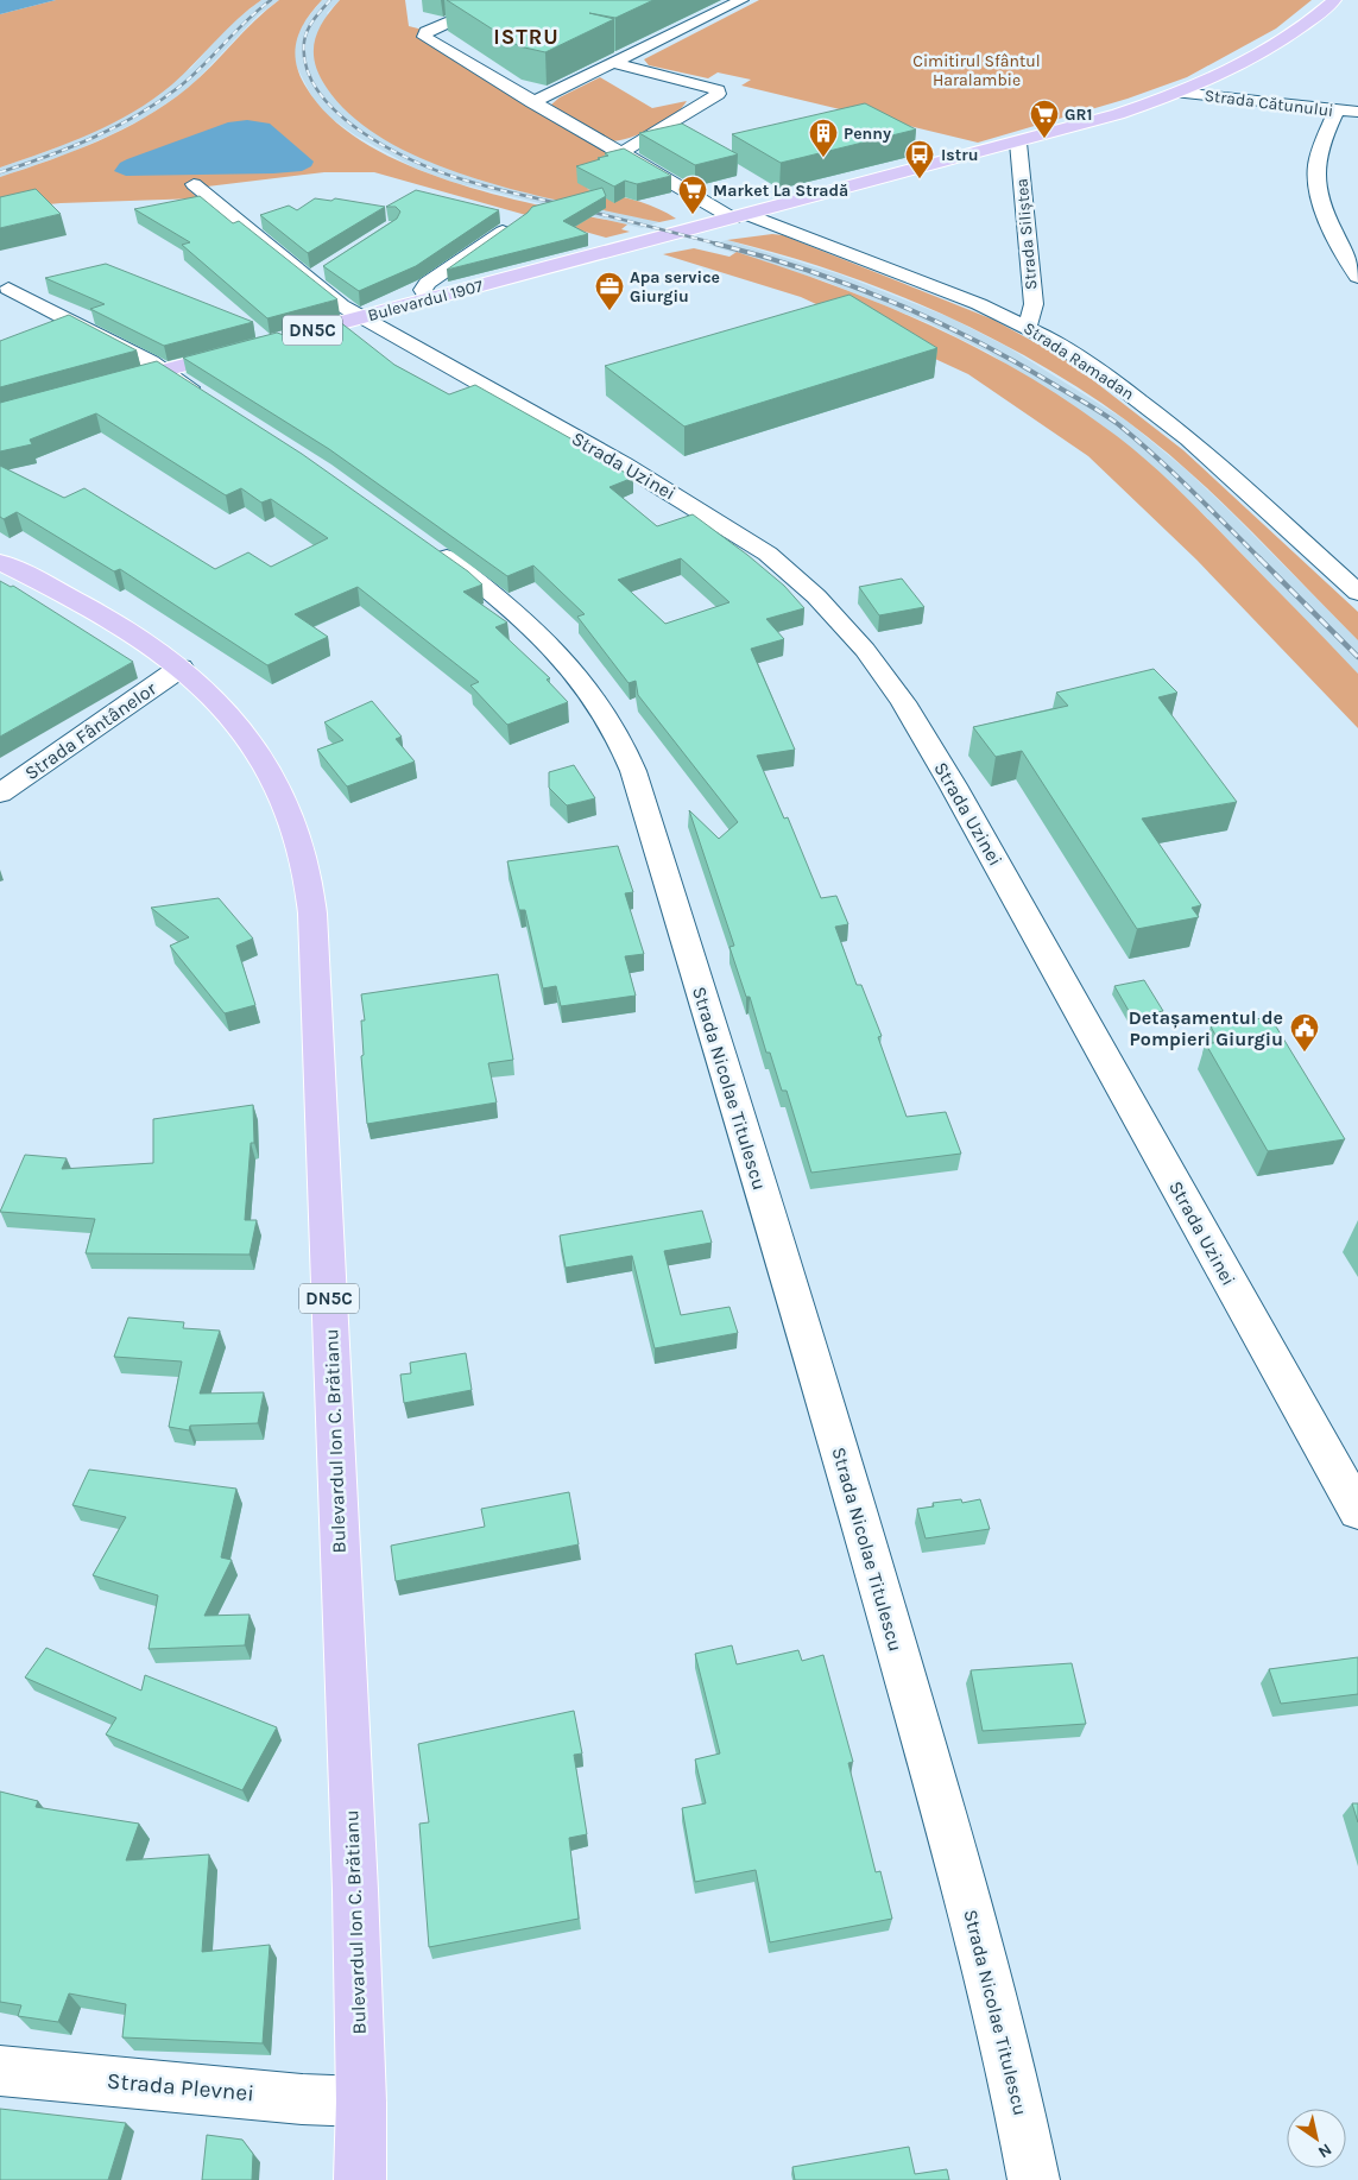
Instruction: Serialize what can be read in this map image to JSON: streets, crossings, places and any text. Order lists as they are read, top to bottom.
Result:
{
  "streets": {
    "main road": ["Bulevardul 1907", "DN5C", "Bulevardul Ion C. Brătianu"],
    "street": [
      "Strada Cătunului",
      "Strada Siliștea",
      "Strada Ramadan",
      "Strada Uzinei",
      "Strada Fântânelor",
      "Strada Nicolae Titulescu",
      "Strada Plevnei"
    ]
  },
  "crossings": [
    ["Strada Cătunului", "DN5C"],
    ["Strada Siliștea", "DN5C"],
    ["Strada Siliștea", "Strada Ramadan"],
    ["Bulevardul 1907", "DN5C"],
    ["Bulevardul 1907", "Strada Ramadan"],
    ["Bulevardul 1907", "Strada Uzinei"],
    ["DN5C", "Strada Ramadan"],
    ["Strada Fântânelor", "Bulevardul Ion C. Brătianu"],
    ["Bulevardul Ion C. Brătianu", "Strada Plevnei"]
  ],
  "districts": ["ISTRU"],
  "parks": ["Cimitirul Sfântul Haralambie"],
  "places": {
    "supermarket": ["GR1", "Market La Stradă"],
    "building": ["Penny"],
    "bus stop": ["Istru"],
    "office": ["Apa service Giurgiu"],
    "public building": ["Detașamentul de Pompieri Giurgiu"]
  },
  "north": "bottom right"
}
